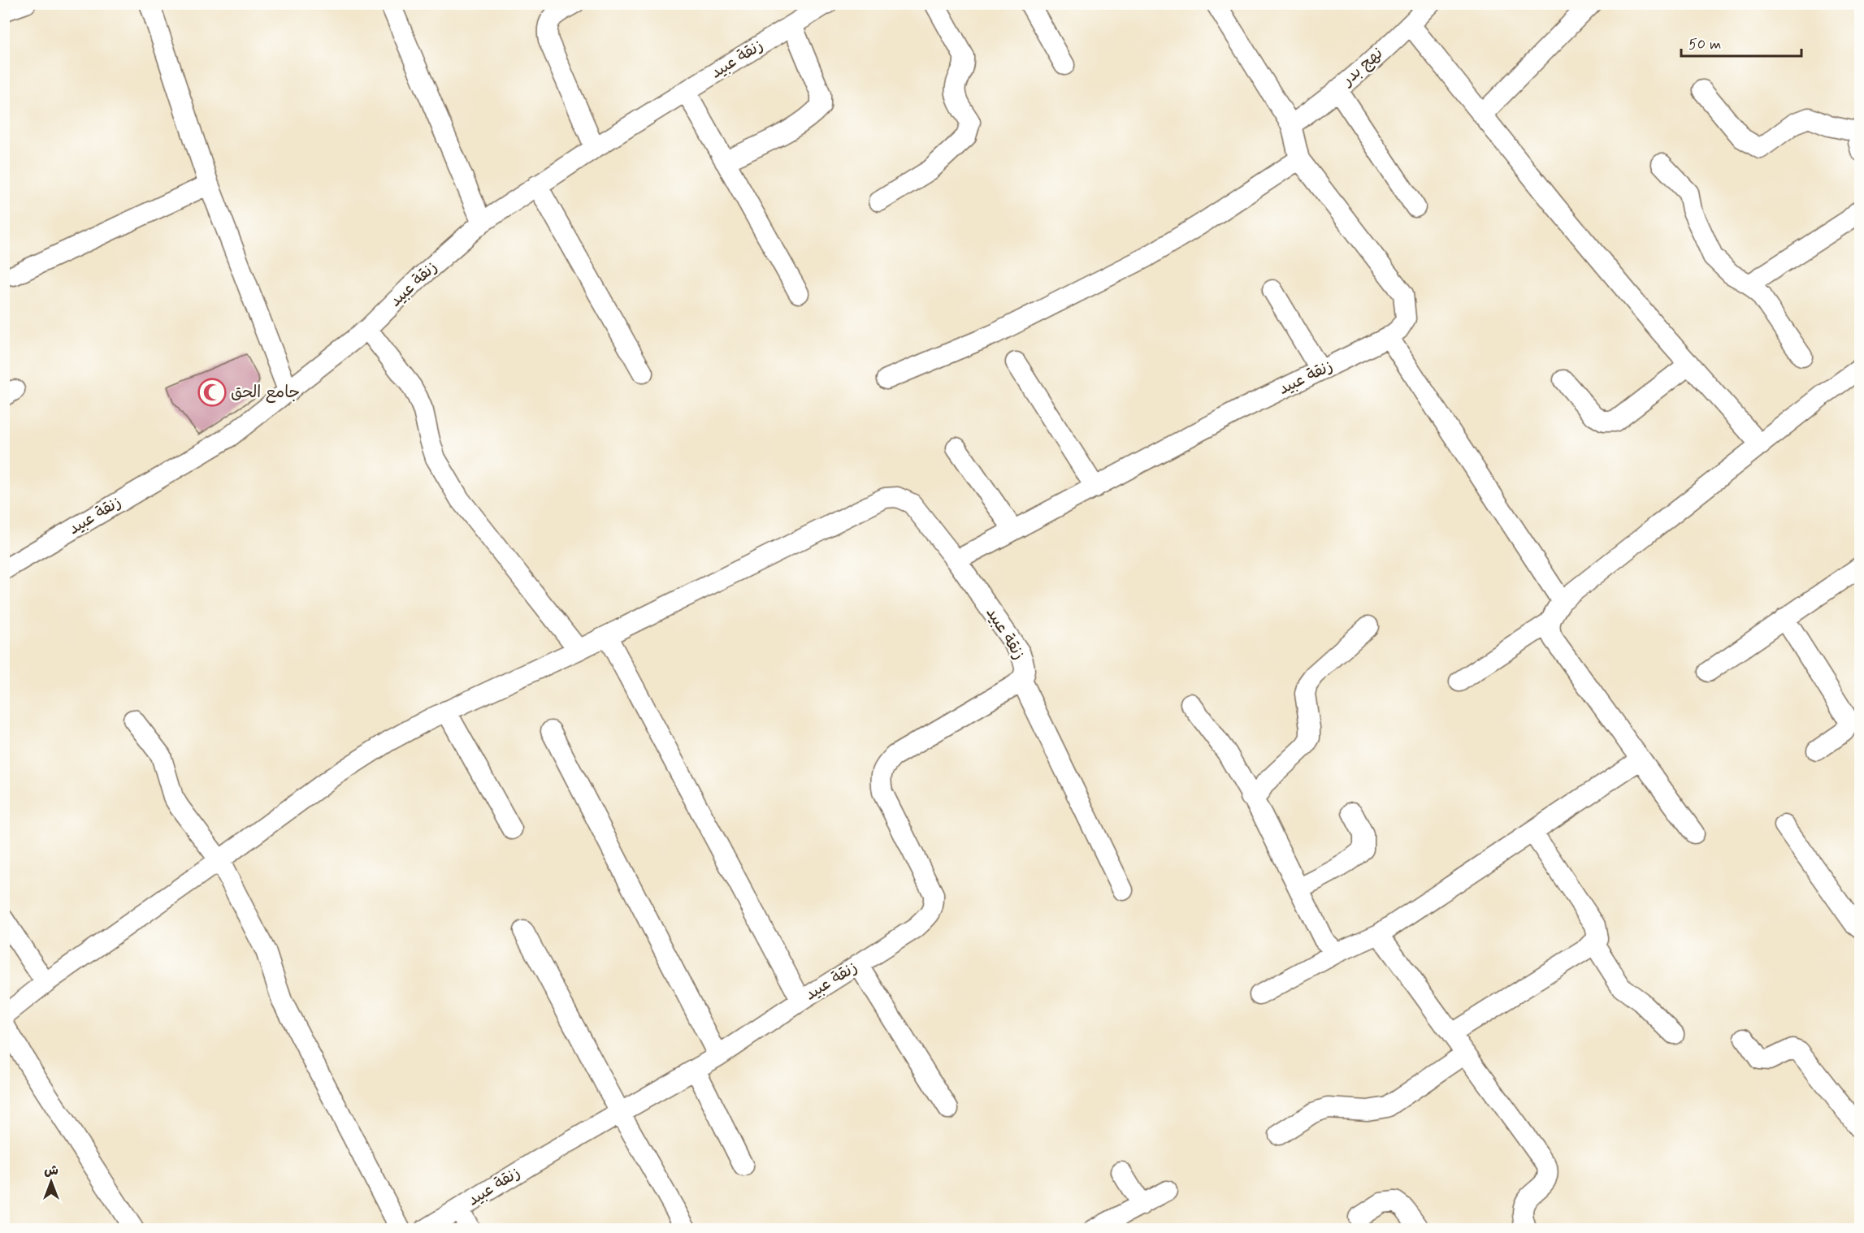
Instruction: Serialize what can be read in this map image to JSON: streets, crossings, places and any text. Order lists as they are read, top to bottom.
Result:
{
  "streets": {
    "street": ["زنقة عبيد", "نهج بدر"]
  },
  "crossings": [
    ["زنقة عبيد", "نهج بدر"]
  ],
  "places": {
    "mosque": ["جامع الحق"]
  },
  "scale_bar": "50 m",
  "north": "top"
}
